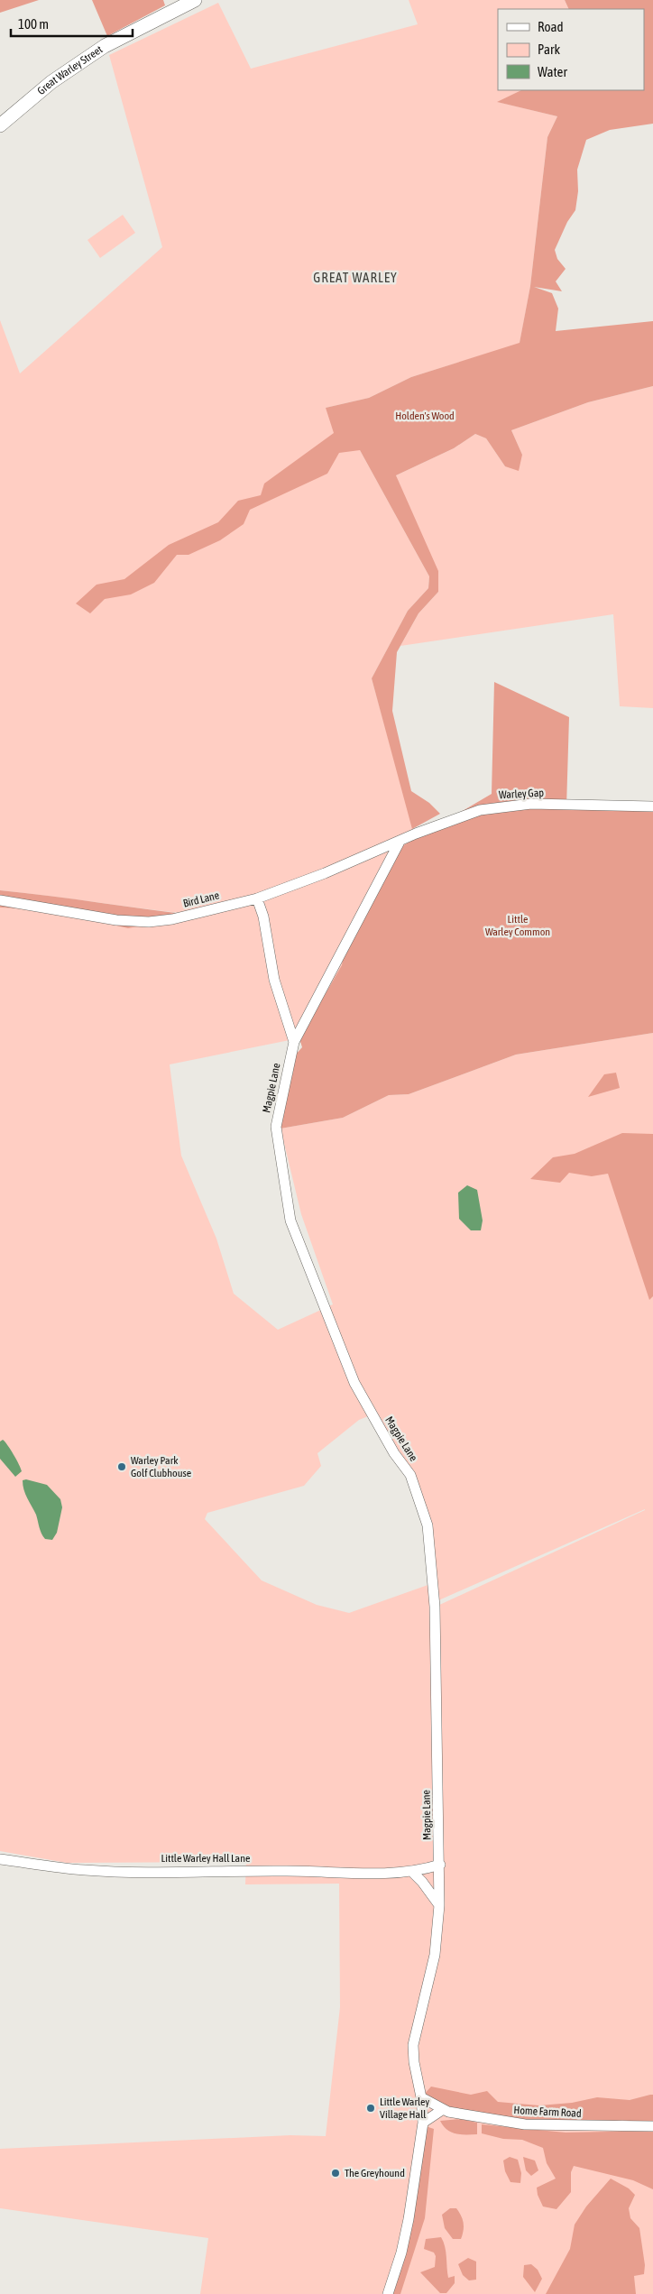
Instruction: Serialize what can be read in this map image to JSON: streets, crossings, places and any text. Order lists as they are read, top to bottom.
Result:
{
  "streets": {
    "main road": ["Great Warley Street"],
    "street": [
      "Warley Gap",
      "Bird Lane",
      "Magpie Lane",
      "Little Warley Hall Lane",
      "Home Farm Road"
    ]
  },
  "crossings": [
    ["Warley Gap", "Bird Lane"],
    ["Warley Gap", "Magpie Lane"],
    ["Bird Lane", "Magpie Lane"],
    ["Magpie Lane", "Little Warley Hall Lane"],
    ["Magpie Lane", "Home Farm Road"]
  ],
  "districts": ["GREAT WARLEY"],
  "parks": ["Holden's Wood", "Little Warley Common"],
  "places": ["Warley Park Golf Clubhouse", "Little Warley Village Hall", "The Greyhound"],
  "legend": ["Road", "Park", "Water"],
  "scale_bar": "100 m"
}
